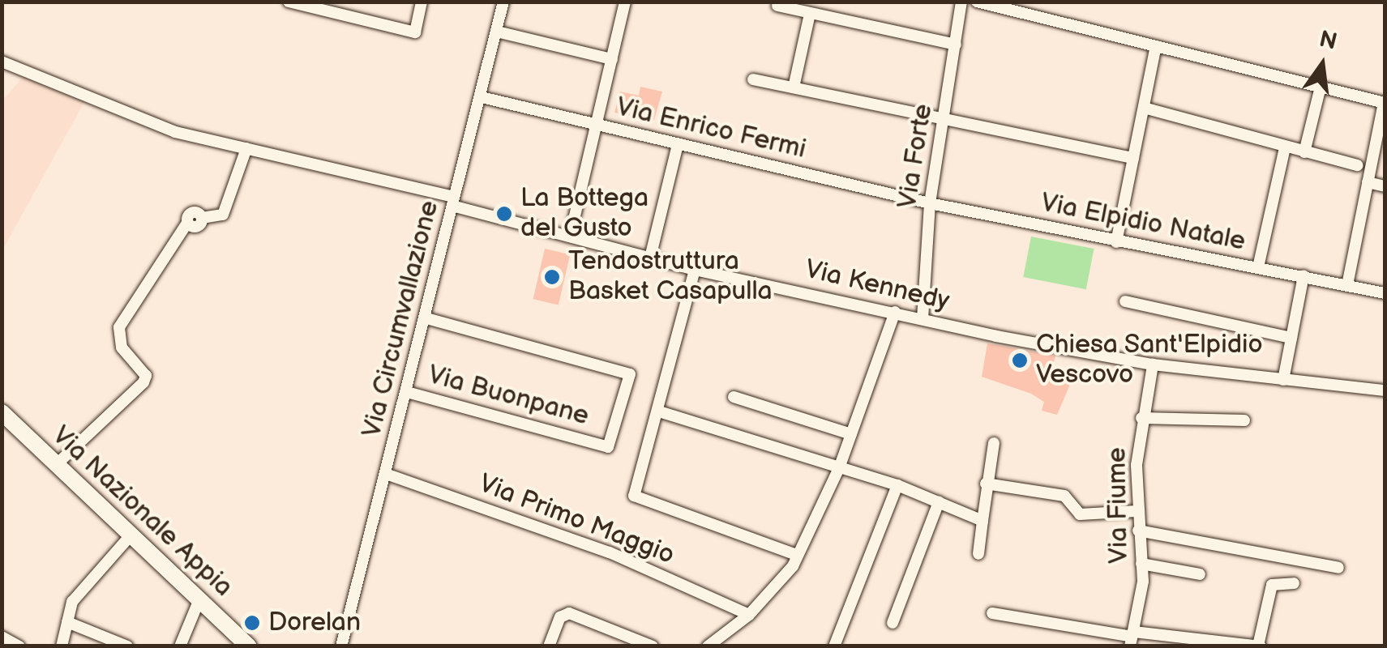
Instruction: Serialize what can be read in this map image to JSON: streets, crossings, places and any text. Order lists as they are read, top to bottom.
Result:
{
  "streets": {
    "main road": ["Via Nazionale Appia"],
    "street": [
      "Via Enrico Fermi",
      "Via Forte",
      "Via Elpidio Natale",
      "Via Kennedy",
      "Via Circumvallazione",
      "Via Buonpane",
      "Via Fiume",
      "Via Primo Maggio"
    ]
  },
  "crossings": [
    ["Via Enrico Fermi", "Via Forte"],
    ["Via Enrico Fermi", "Via Elpidio Natale"],
    ["Via Enrico Fermi", "Via Circumvallazione"],
    ["Via Forte", "Via Elpidio Natale"],
    ["Via Forte", "Via Kennedy"],
    ["Via Kennedy", "Via Circumvallazione"],
    ["Via Kennedy", "Via Fiume"],
    ["Via Circumvallazione", "Via Buonpane"],
    ["Via Circumvallazione", "Via Primo Maggio"]
  ],
  "places": [
    "La Bottega del Gusto",
    "Tendostruttura Basket Casapulla",
    "Chiesa Sant'Elpidio Vescovo",
    "Dorelan"
  ],
  "north": "top"
}
